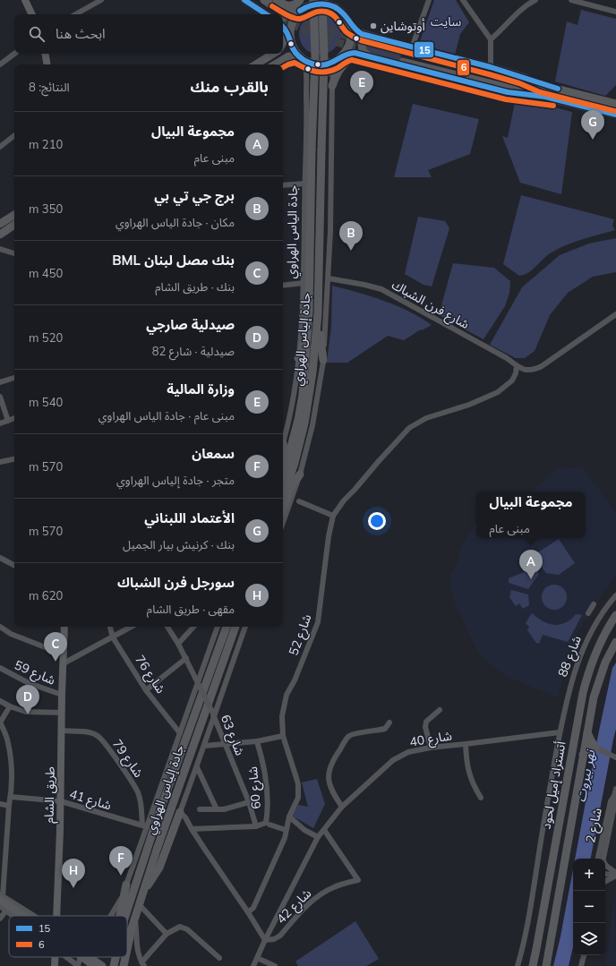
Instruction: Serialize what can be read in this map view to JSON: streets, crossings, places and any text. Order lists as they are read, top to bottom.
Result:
{
  "streets": {
    "highway": ["جادة إلياس الهراوي", "أتستراد إميل لحود"],
    "main road": ["طريق الشام"],
    "street": [
      "جادة الياس الهراوي",
      "شارع فرن الشباك",
      "شارع 52",
      "شارع 88",
      "شارع 59",
      "شارع 76",
      "شارع 63",
      "شارع 40",
      "شارع 79",
      "شارع 60",
      "شارع 41",
      "شارع 2",
      "شارع 42"
    ]
  },
  "crossings": [
    ["شارع فرن الشباك", "جادة إلياس الهراوي"],
    ["جادة إلياس الهراوي", "شارع 76"],
    ["جادة إلياس الهراوي", "شارع 63"],
    ["جادة إلياس الهراوي", "شارع 79"],
    ["جادة إلياس الهراوي", "شارع 41"],
    ["شارع 88", "شارع 40"],
    ["شارع 59", "طريق الشام"],
    ["شارع 63", "شارع 60"],
    ["شارع 40", "شارع 42"],
    ["شارع 79", "طريق الشام"],
    ["شارع 79", "شارع 41"],
    ["طريق الشام", "شارع 41"]
  ],
  "water": ["نهر بيروت"],
  "parks": ["سايت"],
  "places": ["أوتوشاين"],
  "lines": ["transit line 15", "transit line 6"],
  "legend": ["15", "6"],
  "page": {
    "search": "ابحث هنا",
    "heading": ["بالقرب منك", "النتائج: 8"],
    "pins": [
      "E",
      "G",
      "B",
      "A",
      "C",
      "D",
      "F",
      "H"
    ],
    "list": [
      {
        "mark": "A",
        "name": "مجموعة البيال",
        "note": "مبنى عام",
        "value": "210 m"
      },
      {
        "mark": "B",
        "name": "برج جي تي بي",
        "note": "مكان · جادة الياس الهراوي",
        "value": "350 m"
      },
      {
        "mark": "C",
        "name": "بنك مصل لبنان BML",
        "note": "بنك · طريق الشام",
        "value": "450 m"
      },
      {
        "mark": "D",
        "name": "صيدلية صارجي",
        "note": "صيدلية · شارع 82",
        "value": "520 m"
      },
      {
        "mark": "E",
        "name": "وزارة المالية",
        "note": "مبنى عام · جادة الياس الهراوي",
        "value": "540 m"
      },
      {
        "mark": "F",
        "name": "سمعان",
        "note": "متجر · جادة إلياس الهراوي",
        "value": "570 m"
      },
      {
        "mark": "G",
        "name": "الأعتماد اللبناني",
        "note": "بنك · كرنيش بيار الجميل",
        "value": "570 m"
      },
      {
        "mark": "H",
        "name": "سورجل فرن الشباك",
        "note": "مقهى · طريق الشام",
        "value": "620 m"
      }
    ],
    "popup": ["مجموعة البيال", "مبنى عام"],
    "map_buttons": ["+", "−"]
  }
}
